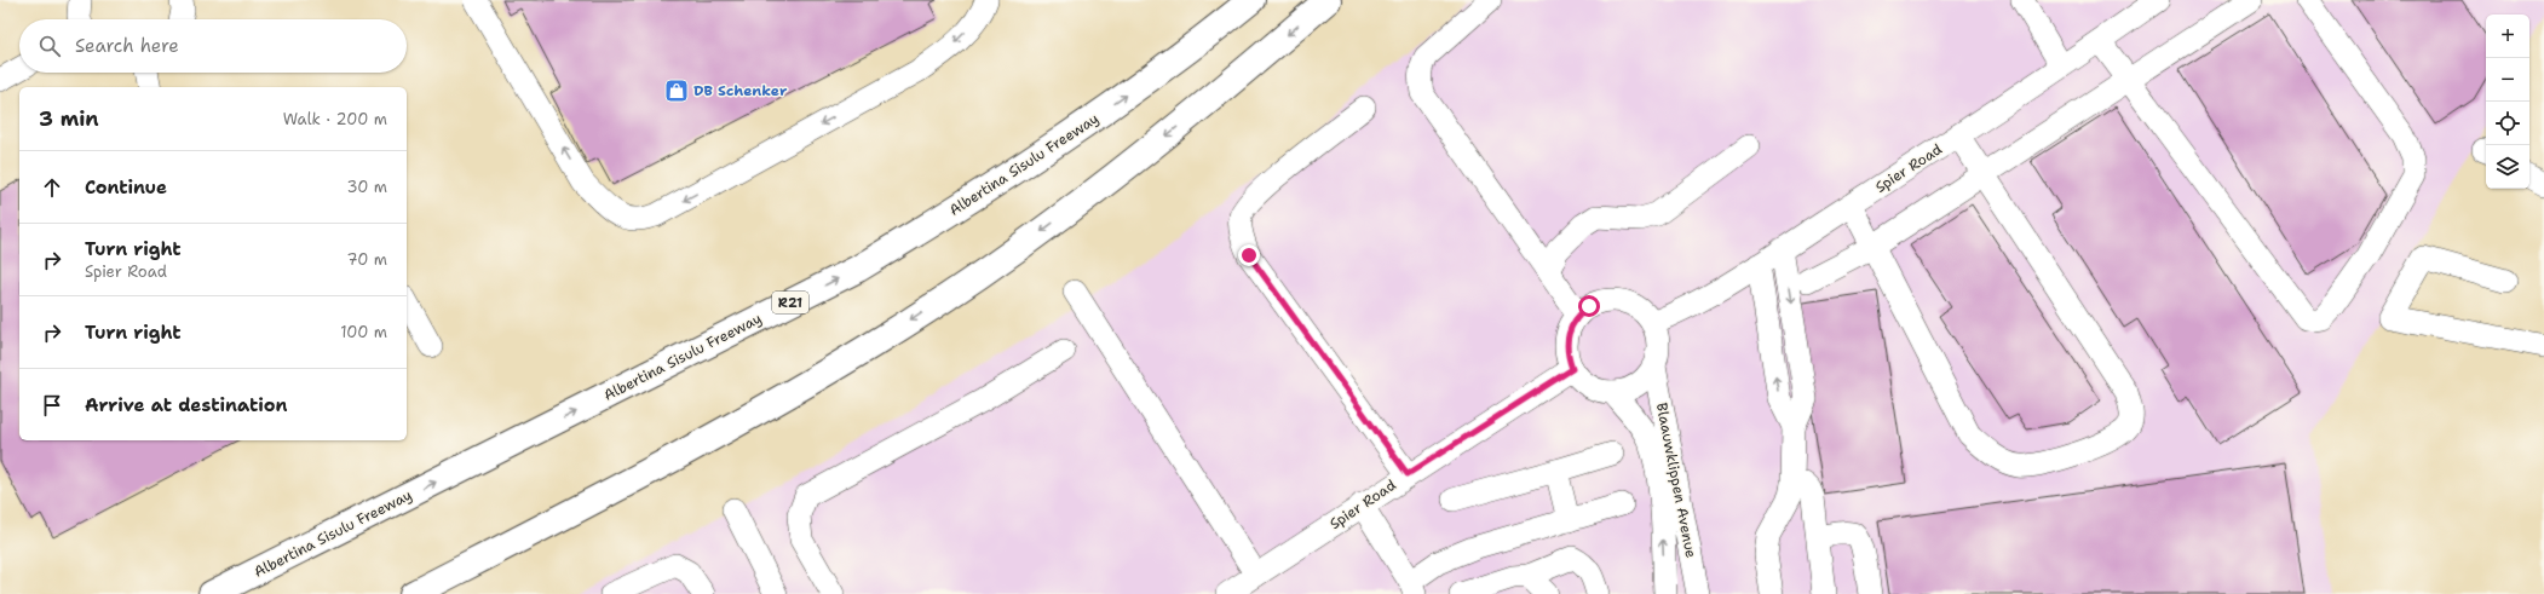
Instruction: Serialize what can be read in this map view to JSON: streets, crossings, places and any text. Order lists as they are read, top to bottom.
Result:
{
  "streets": {
    "highway": ["Albertina Sisulu Freeway", "R21"],
    "street": ["Spier Road", "Blaauwklippen Avenue"]
  },
  "crossings": [
    ["Spier Road", "Blaauwklippen Avenue"]
  ],
  "places": {
    "shop": ["DB Schenker"]
  },
  "page": {
    "map_buttons": ["+", "−"],
    "search": "Search here",
    "heading": ["3 min", "Walk · 200 m"],
    "list": [
      ["Continue", "30 m"],
      ["Turn right", "Spier Road", "70 m"],
      ["Turn right", "100 m"],
      "Arrive at destination"
    ]
  }
}
